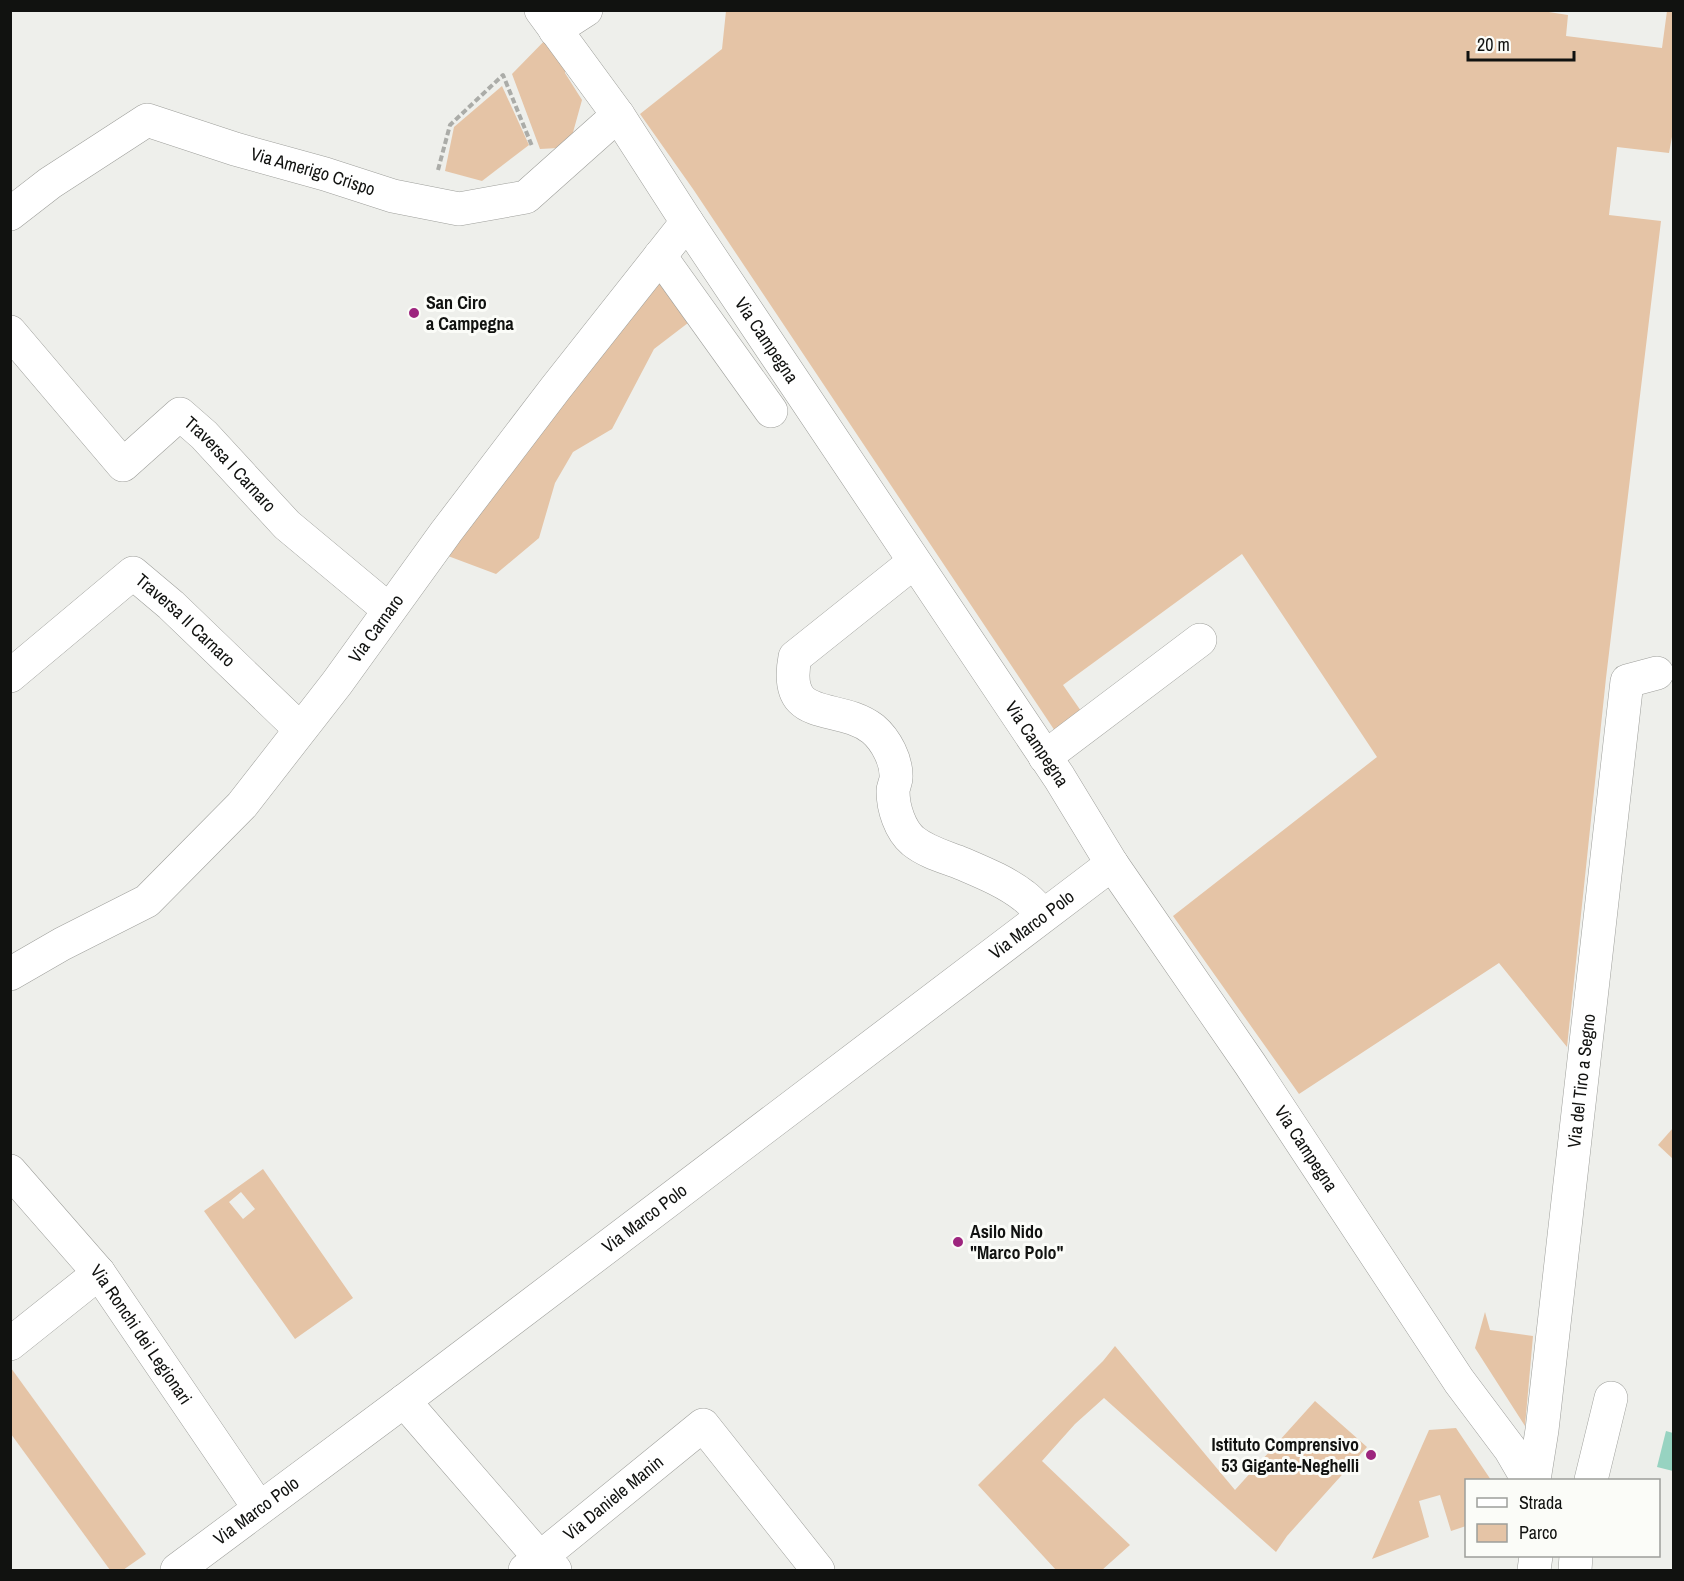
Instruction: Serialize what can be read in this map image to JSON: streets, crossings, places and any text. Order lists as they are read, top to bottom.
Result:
{
  "streets": {
    "street": [
      "Via Amerigo Crispo",
      "Via Campegna",
      "Traversa I Carnaro",
      "Traversa II Carnaro",
      "Via Carnaro",
      "Via Marco Polo",
      "Via del Tiro a Segno",
      "Via Ronchi dei Legionari",
      "Via Daniele Manin"
    ]
  },
  "crossings": [
    ["Via Amerigo Crispo", "Via Campegna"],
    ["Via Campegna", "Via Carnaro"],
    ["Via Campegna", "Via Marco Polo"],
    ["Traversa I Carnaro", "Via Carnaro"],
    ["Traversa II Carnaro", "Via Carnaro"],
    ["Via Marco Polo", "Via Ronchi dei Legionari"]
  ],
  "places": ["San Ciro a Campegna", "Asilo Nido \"Marco Polo\"", "Istituto Comprensivo 53 Gigante-Neghelli"],
  "legend": ["Strada", "Parco"],
  "scale_bar": "20 m"
}
